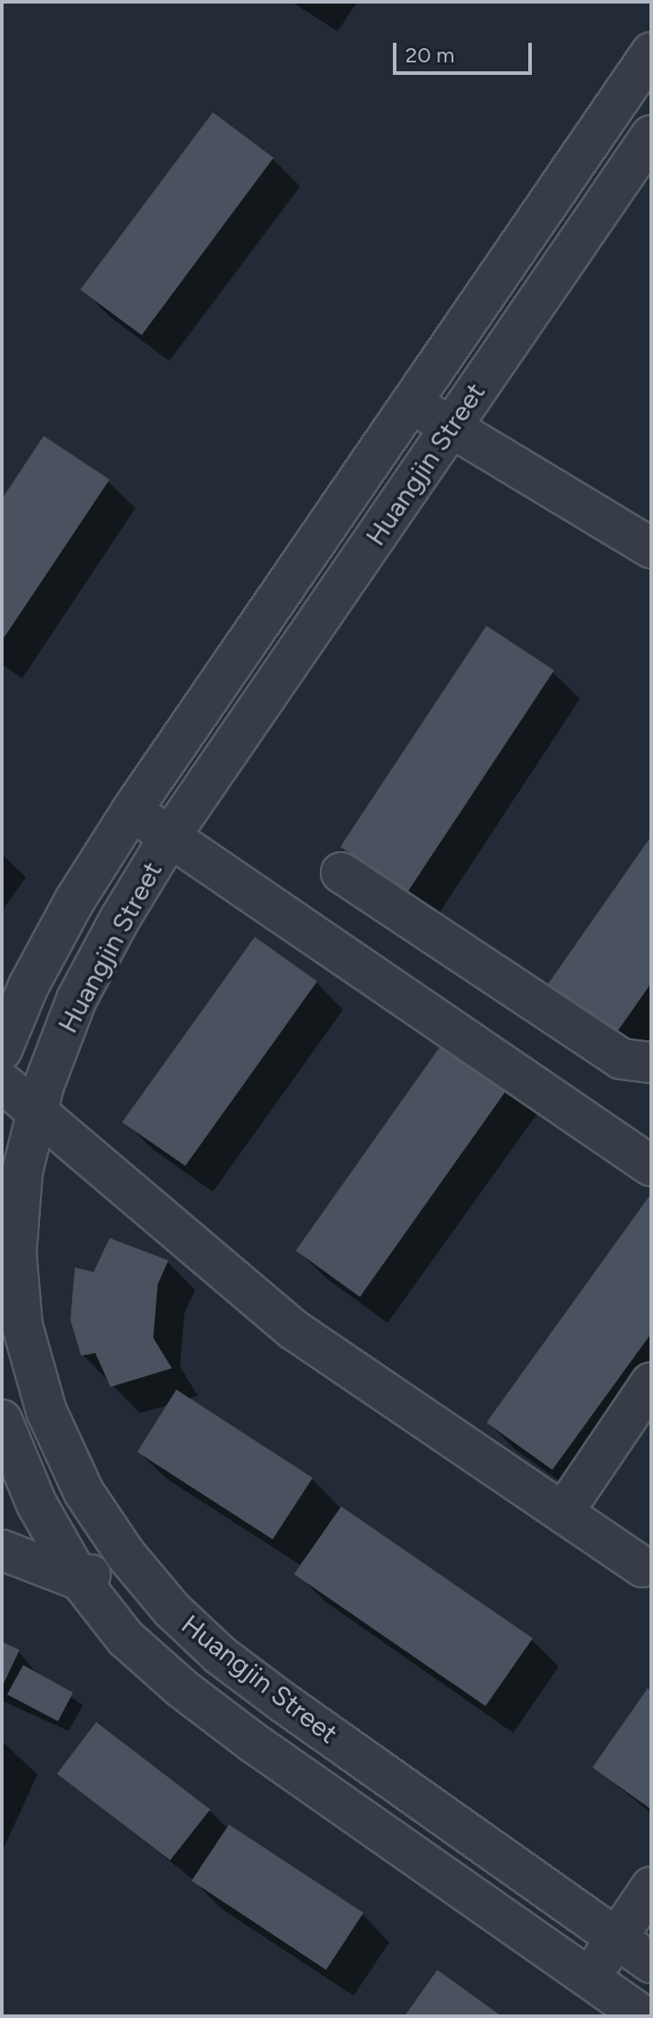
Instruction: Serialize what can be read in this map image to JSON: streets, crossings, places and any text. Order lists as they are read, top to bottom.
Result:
{
  "streets": {
    "street": ["Huangjin Street"]
  },
  "scale_bar": "20 m"
}
